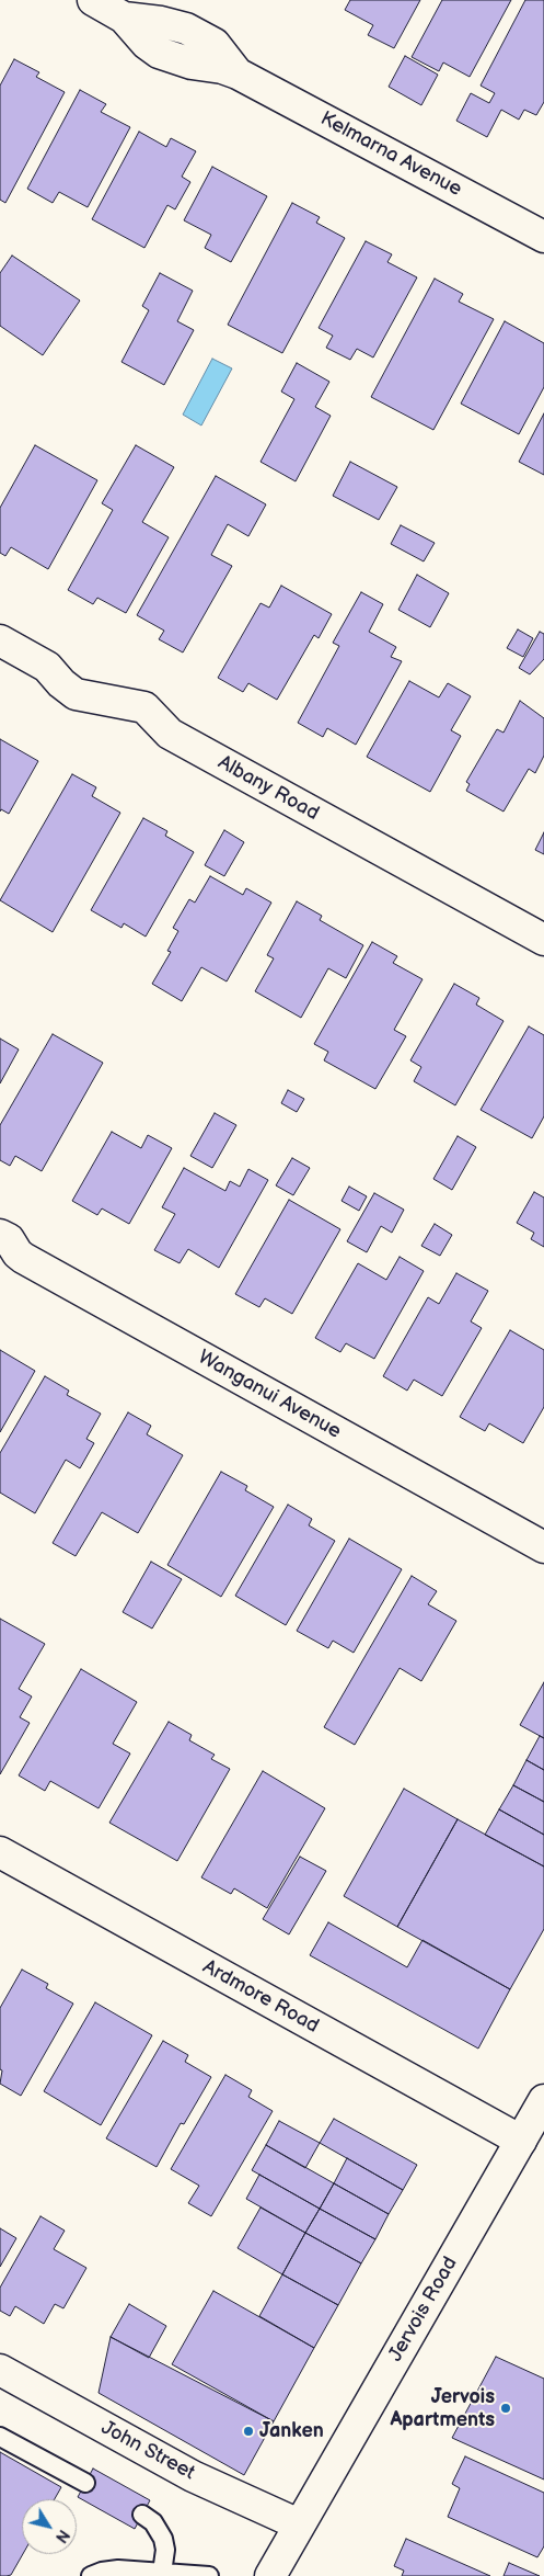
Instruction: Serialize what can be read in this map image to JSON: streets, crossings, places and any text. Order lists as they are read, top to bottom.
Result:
{
  "streets": {
    "street": [
      "Kelmarna Avenue",
      "Albany Road",
      "Wanganui Avenue",
      "Ardmore Road",
      "Jervois Road",
      "John Street"
    ]
  },
  "crossings": [
    ["Ardmore Road", "Jervois Road"],
    ["Jervois Road", "John Street"]
  ],
  "places": ["Jervois Apartments", "Janken"],
  "north": "bottom right"
}
